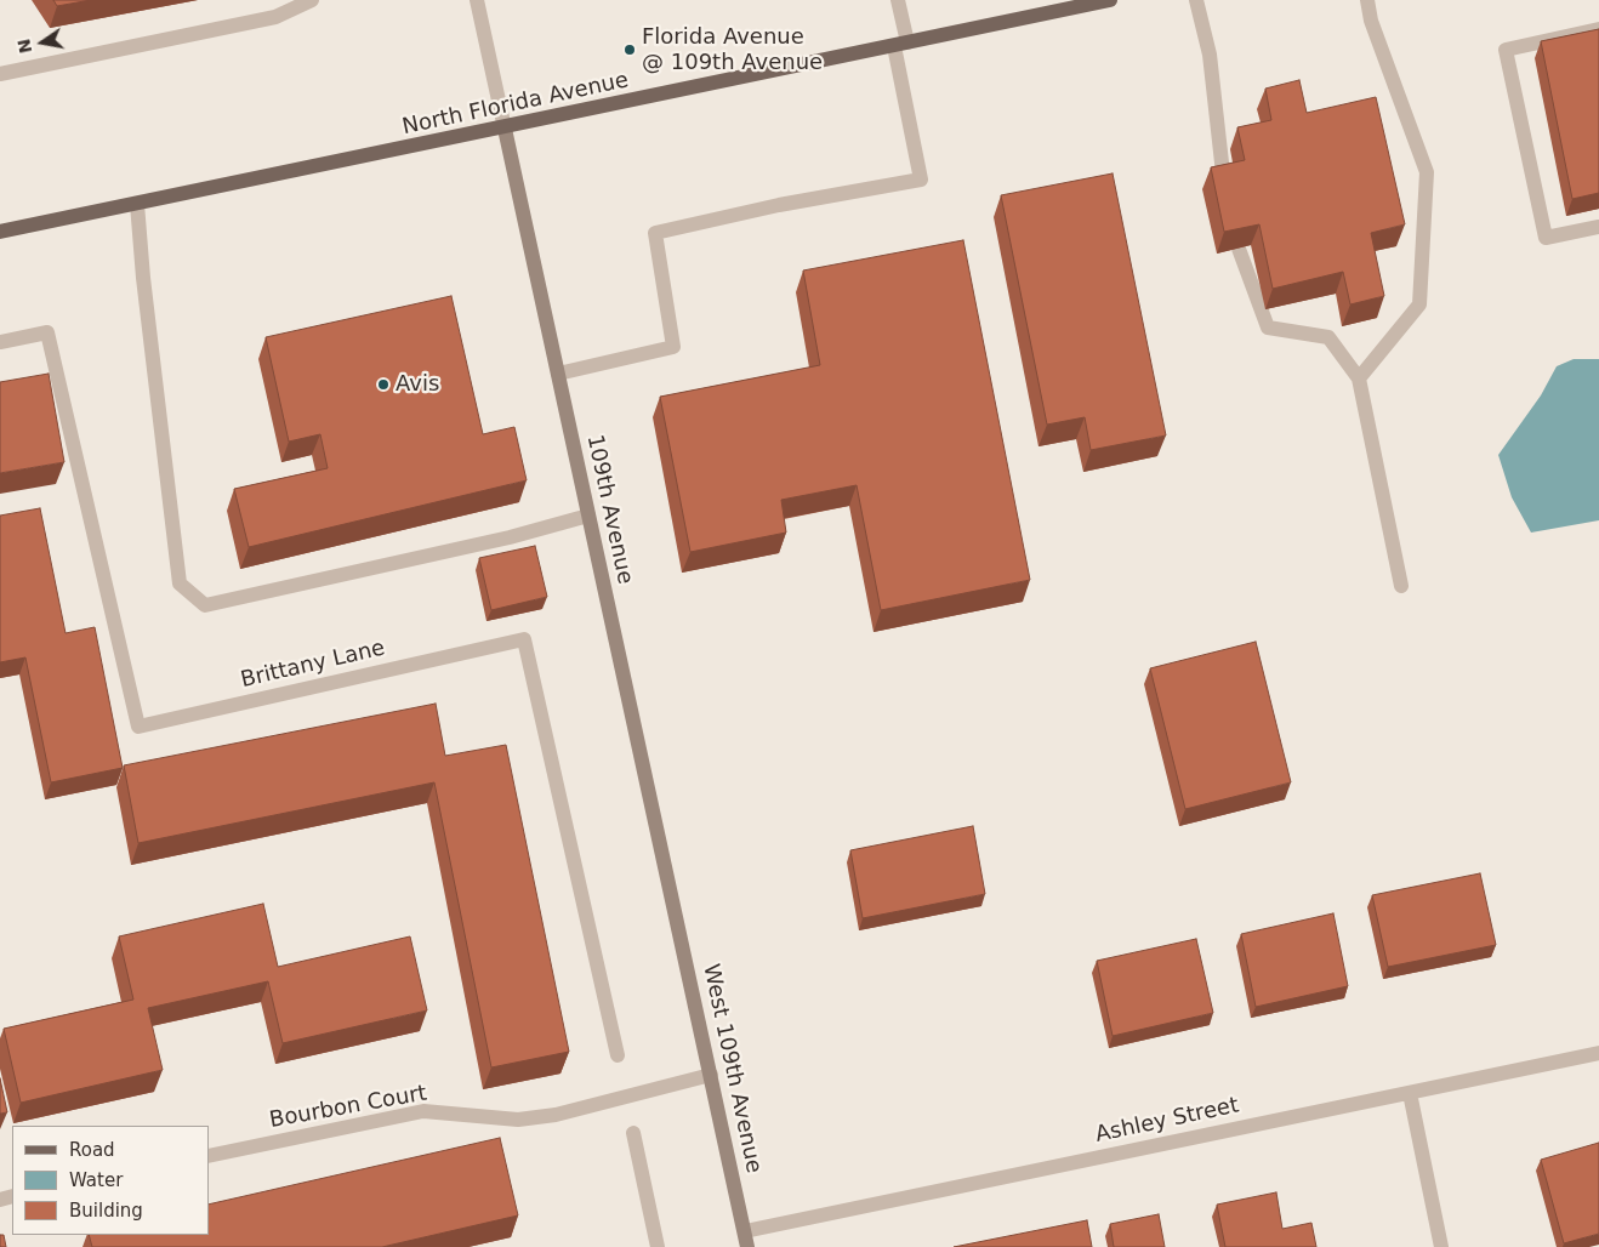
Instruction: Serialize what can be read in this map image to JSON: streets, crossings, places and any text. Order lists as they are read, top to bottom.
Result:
{
  "streets": {
    "main road": ["North Florida Avenue"],
    "street": [
      "109th Avenue",
      "Brittany Lane",
      "West 109th Avenue",
      "Bourbon Court",
      "Ashley Street"
    ]
  },
  "crossings": [
    ["North Florida Avenue", "109th Avenue"],
    ["109th Avenue", "West 109th Avenue"],
    ["West 109th Avenue", "Bourbon Court"],
    ["West 109th Avenue", "Ashley Street"]
  ],
  "places": ["Florida Avenue @ 109th Avenue", "Avis"],
  "legend": ["Road", "Water", "Building"],
  "north": "left"
}
